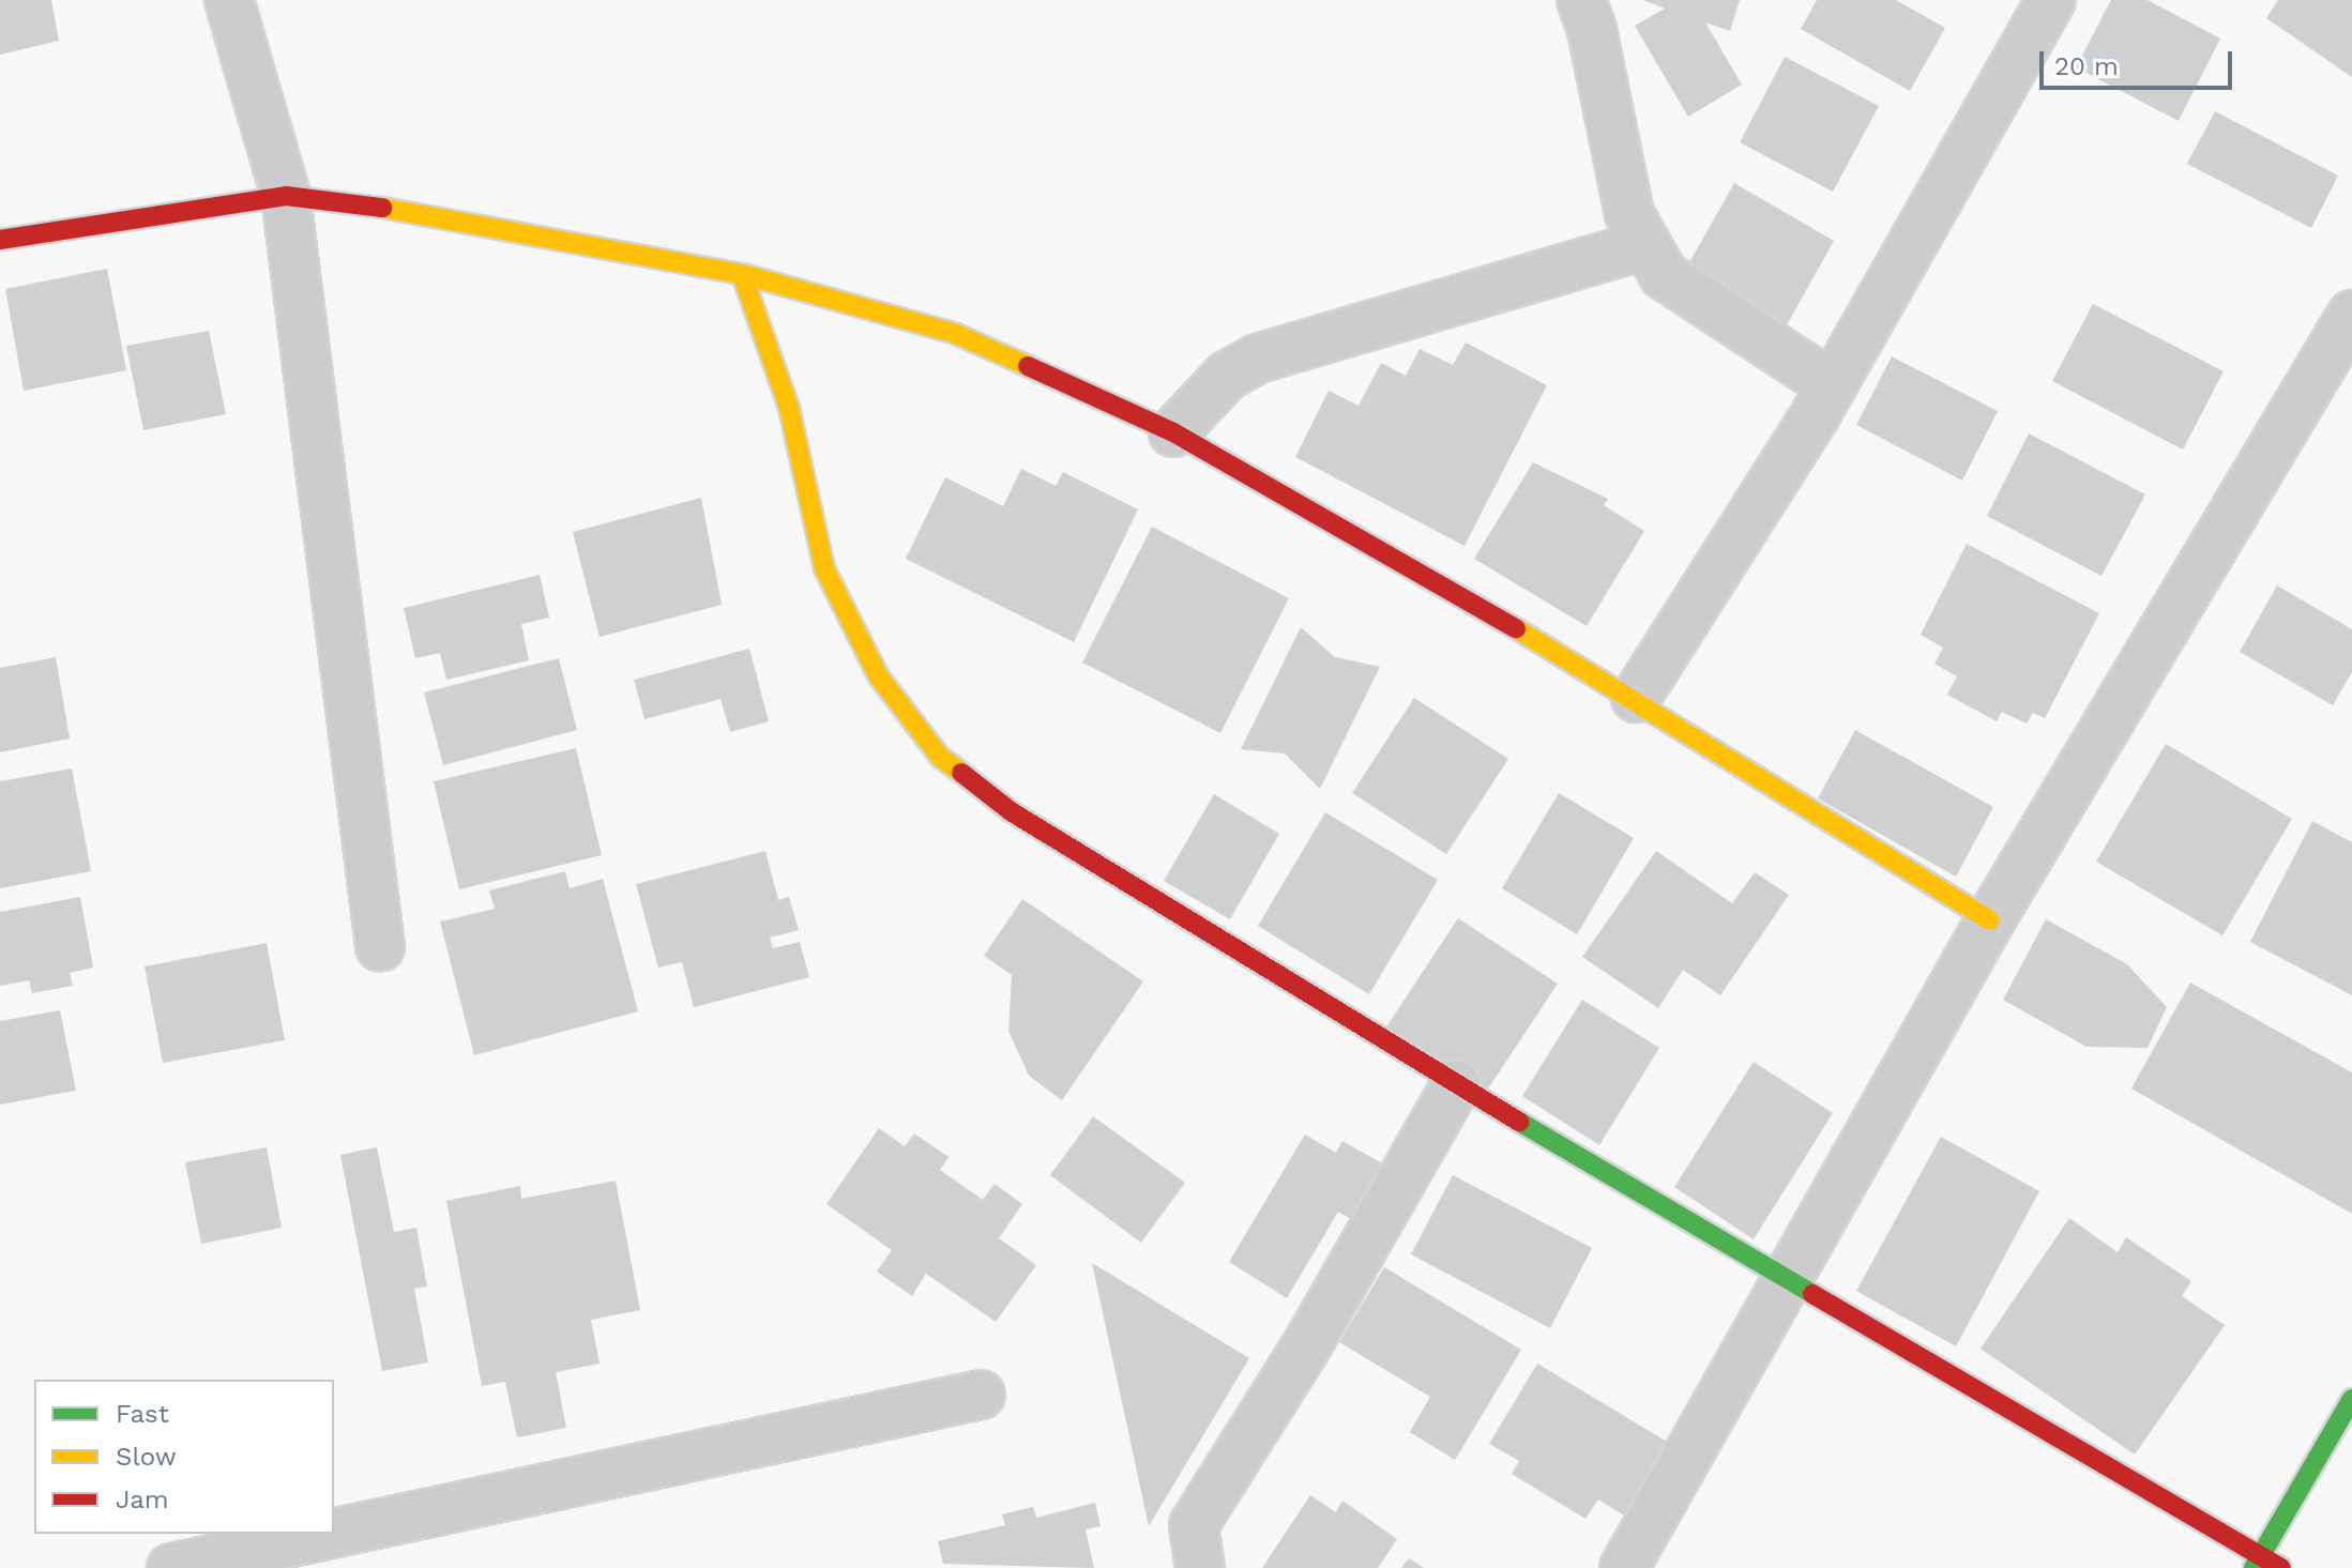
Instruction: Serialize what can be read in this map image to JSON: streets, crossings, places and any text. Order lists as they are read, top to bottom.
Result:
{
  "legend": ["Fast", "Slow", "Jam"],
  "scale_bar": "20 m"
}
